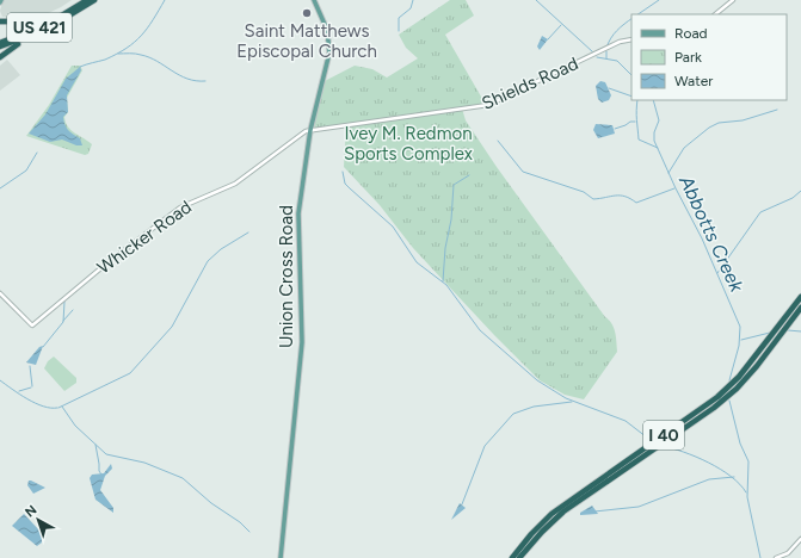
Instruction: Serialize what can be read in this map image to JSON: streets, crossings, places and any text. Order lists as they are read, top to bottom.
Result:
{
  "streets": {
    "highway": ["US 421", "I 40"],
    "main road": ["Union Cross Road"],
    "street": ["Shields Road", "Whicker Road"]
  },
  "crossings": [
    ["Shields Road", "Whicker Road"],
    ["Shields Road", "Union Cross Road"],
    ["Whicker Road", "Union Cross Road"]
  ],
  "water": ["Abbotts Creek"],
  "parks": ["Ivey M. Redmon Sports Complex"],
  "places": ["Saint Matthews Episcopal Church"],
  "legend": ["Road", "Park", "Water"],
  "north": "top left"
}
